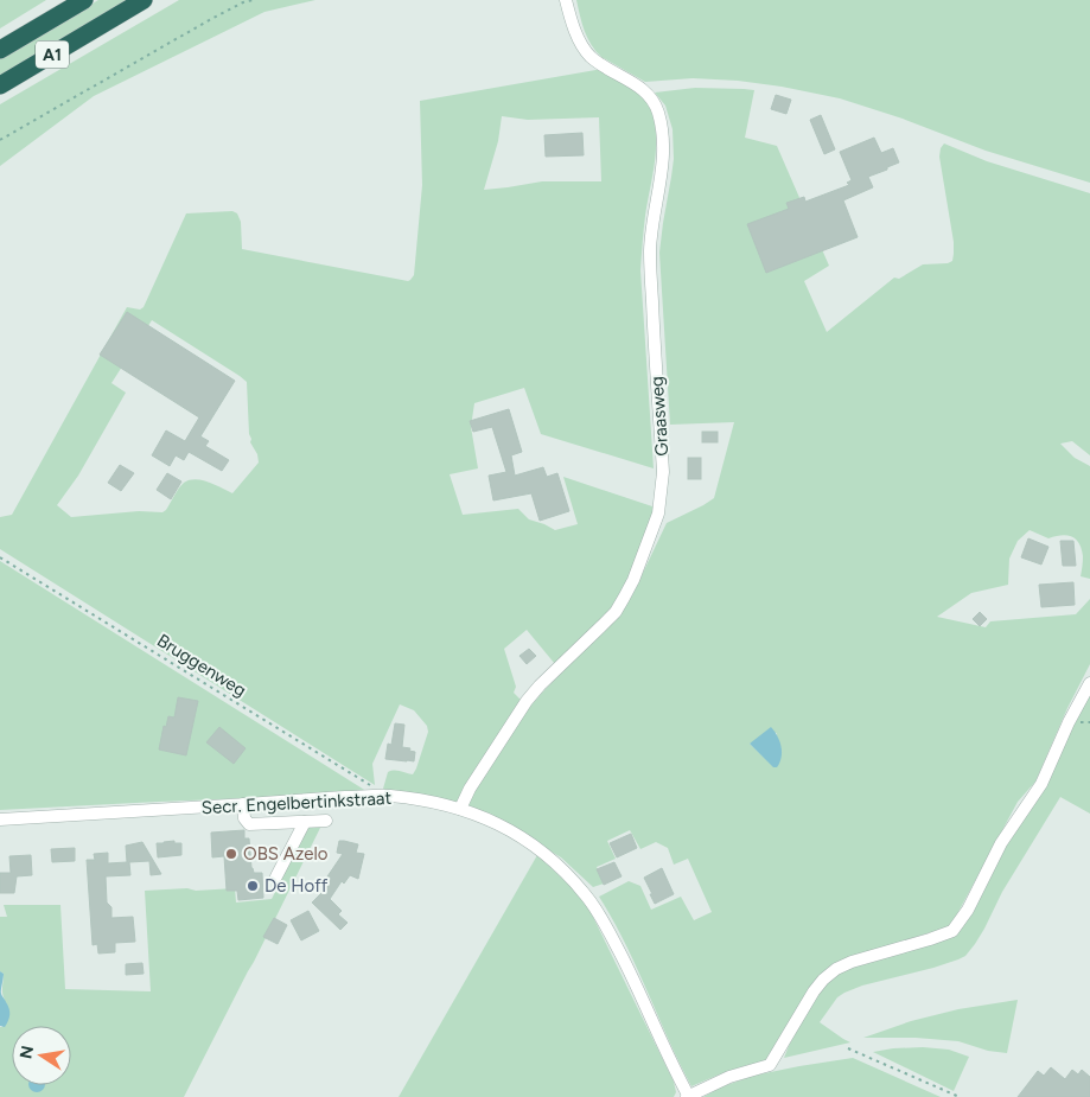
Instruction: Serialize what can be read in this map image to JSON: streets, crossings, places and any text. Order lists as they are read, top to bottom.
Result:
{
  "streets": {
    "highway": ["A1"],
    "street": ["Graasweg", "Secr. Engelbertinkstraat"],
    "path": ["Bruggenweg"]
  },
  "crossings": [
    ["Graasweg", "Secr. Engelbertinkstraat"],
    ["Bruggenweg", "Secr. Engelbertinkstraat"]
  ],
  "places": ["OBS Azelo", "De Hoff"],
  "north": "left"
}
